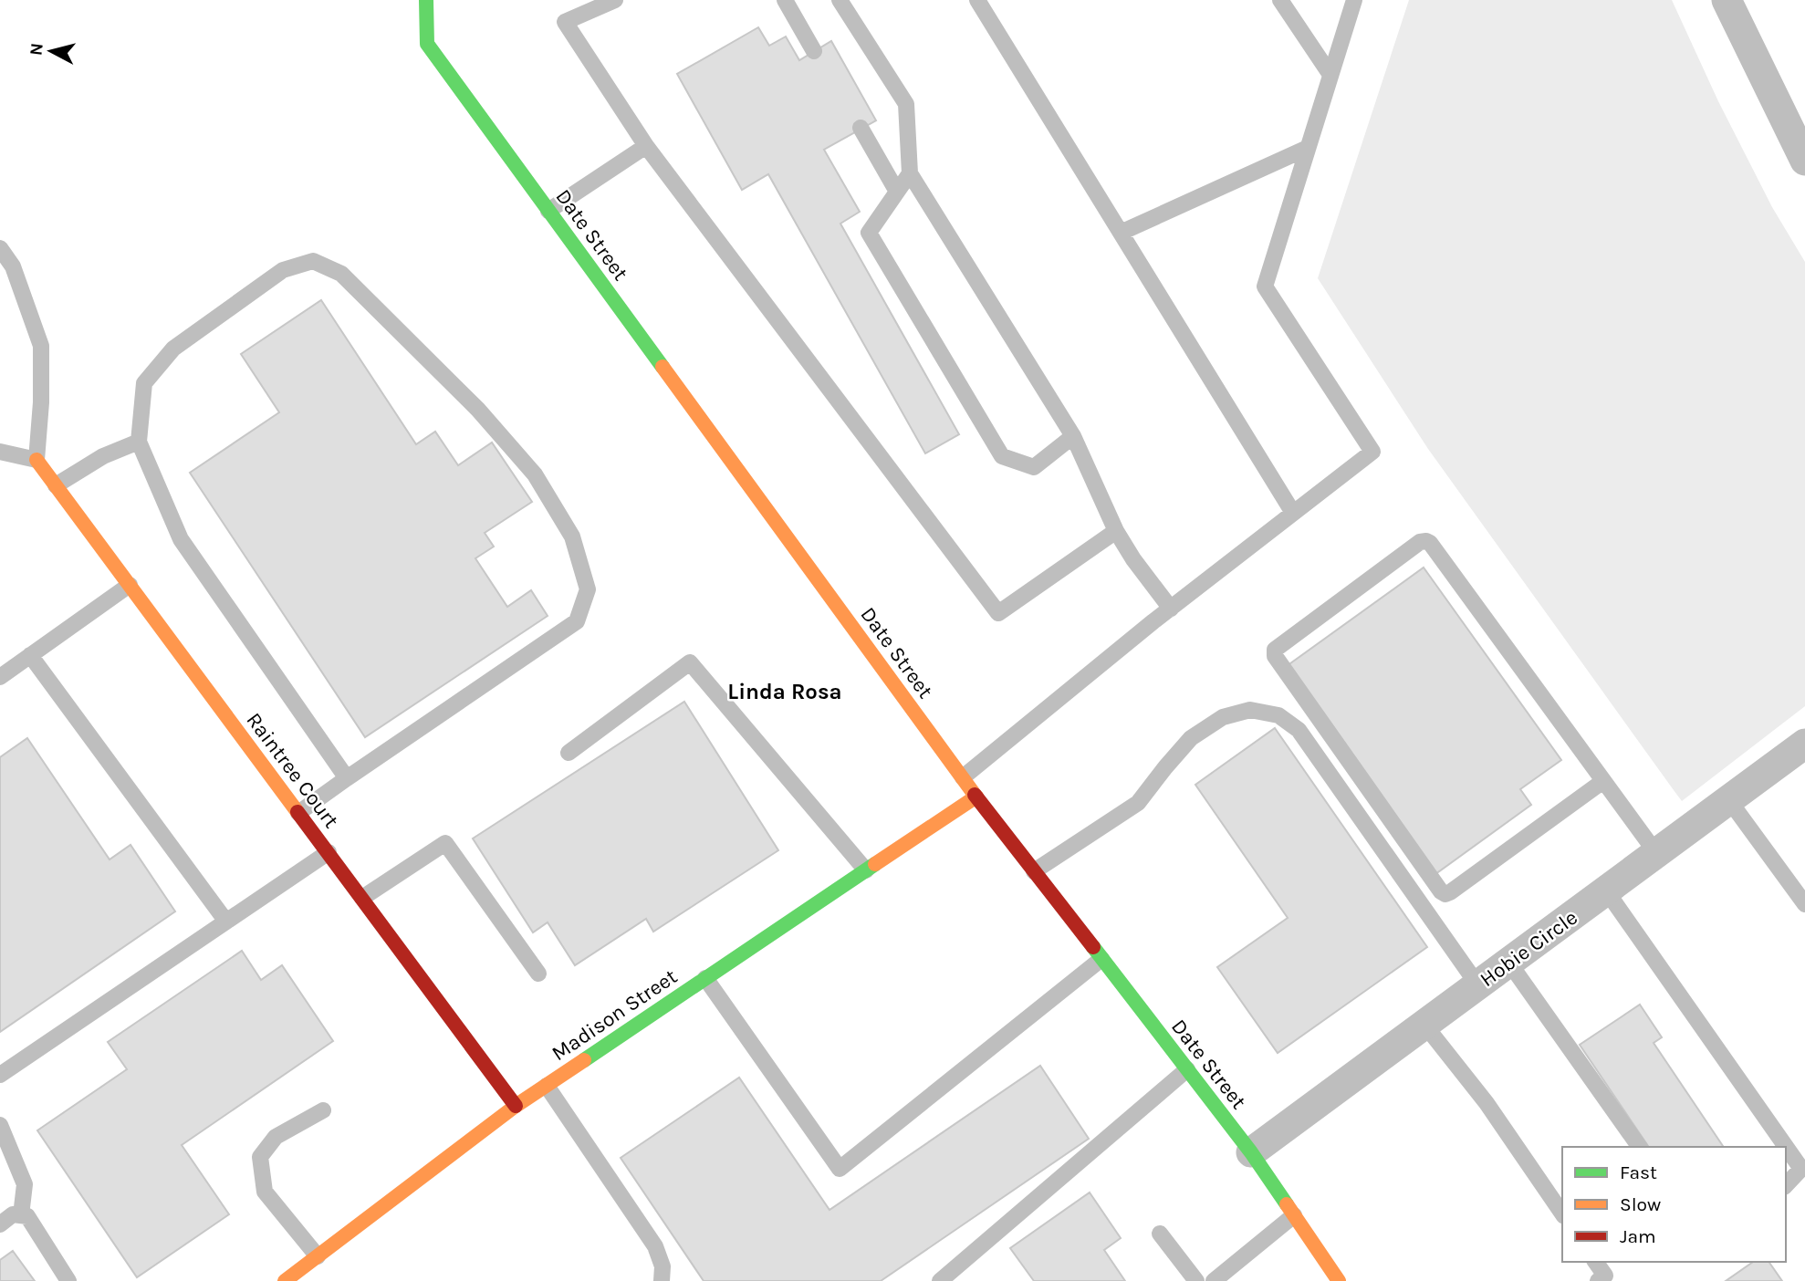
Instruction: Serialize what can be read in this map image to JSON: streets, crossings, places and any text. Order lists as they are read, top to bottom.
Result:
{
  "streets": {
    "street": [
      "Date Street",
      "Raintree Court",
      "Hobie Circle",
      "Madison Street"
    ]
  },
  "crossings": [
    ["Date Street", "Hobie Circle"],
    ["Date Street", "Madison Street"],
    ["Raintree Court", "Madison Street"]
  ],
  "districts": ["Linda Rosa"],
  "legend": ["Fast", "Slow", "Jam"],
  "north": "left"
}
